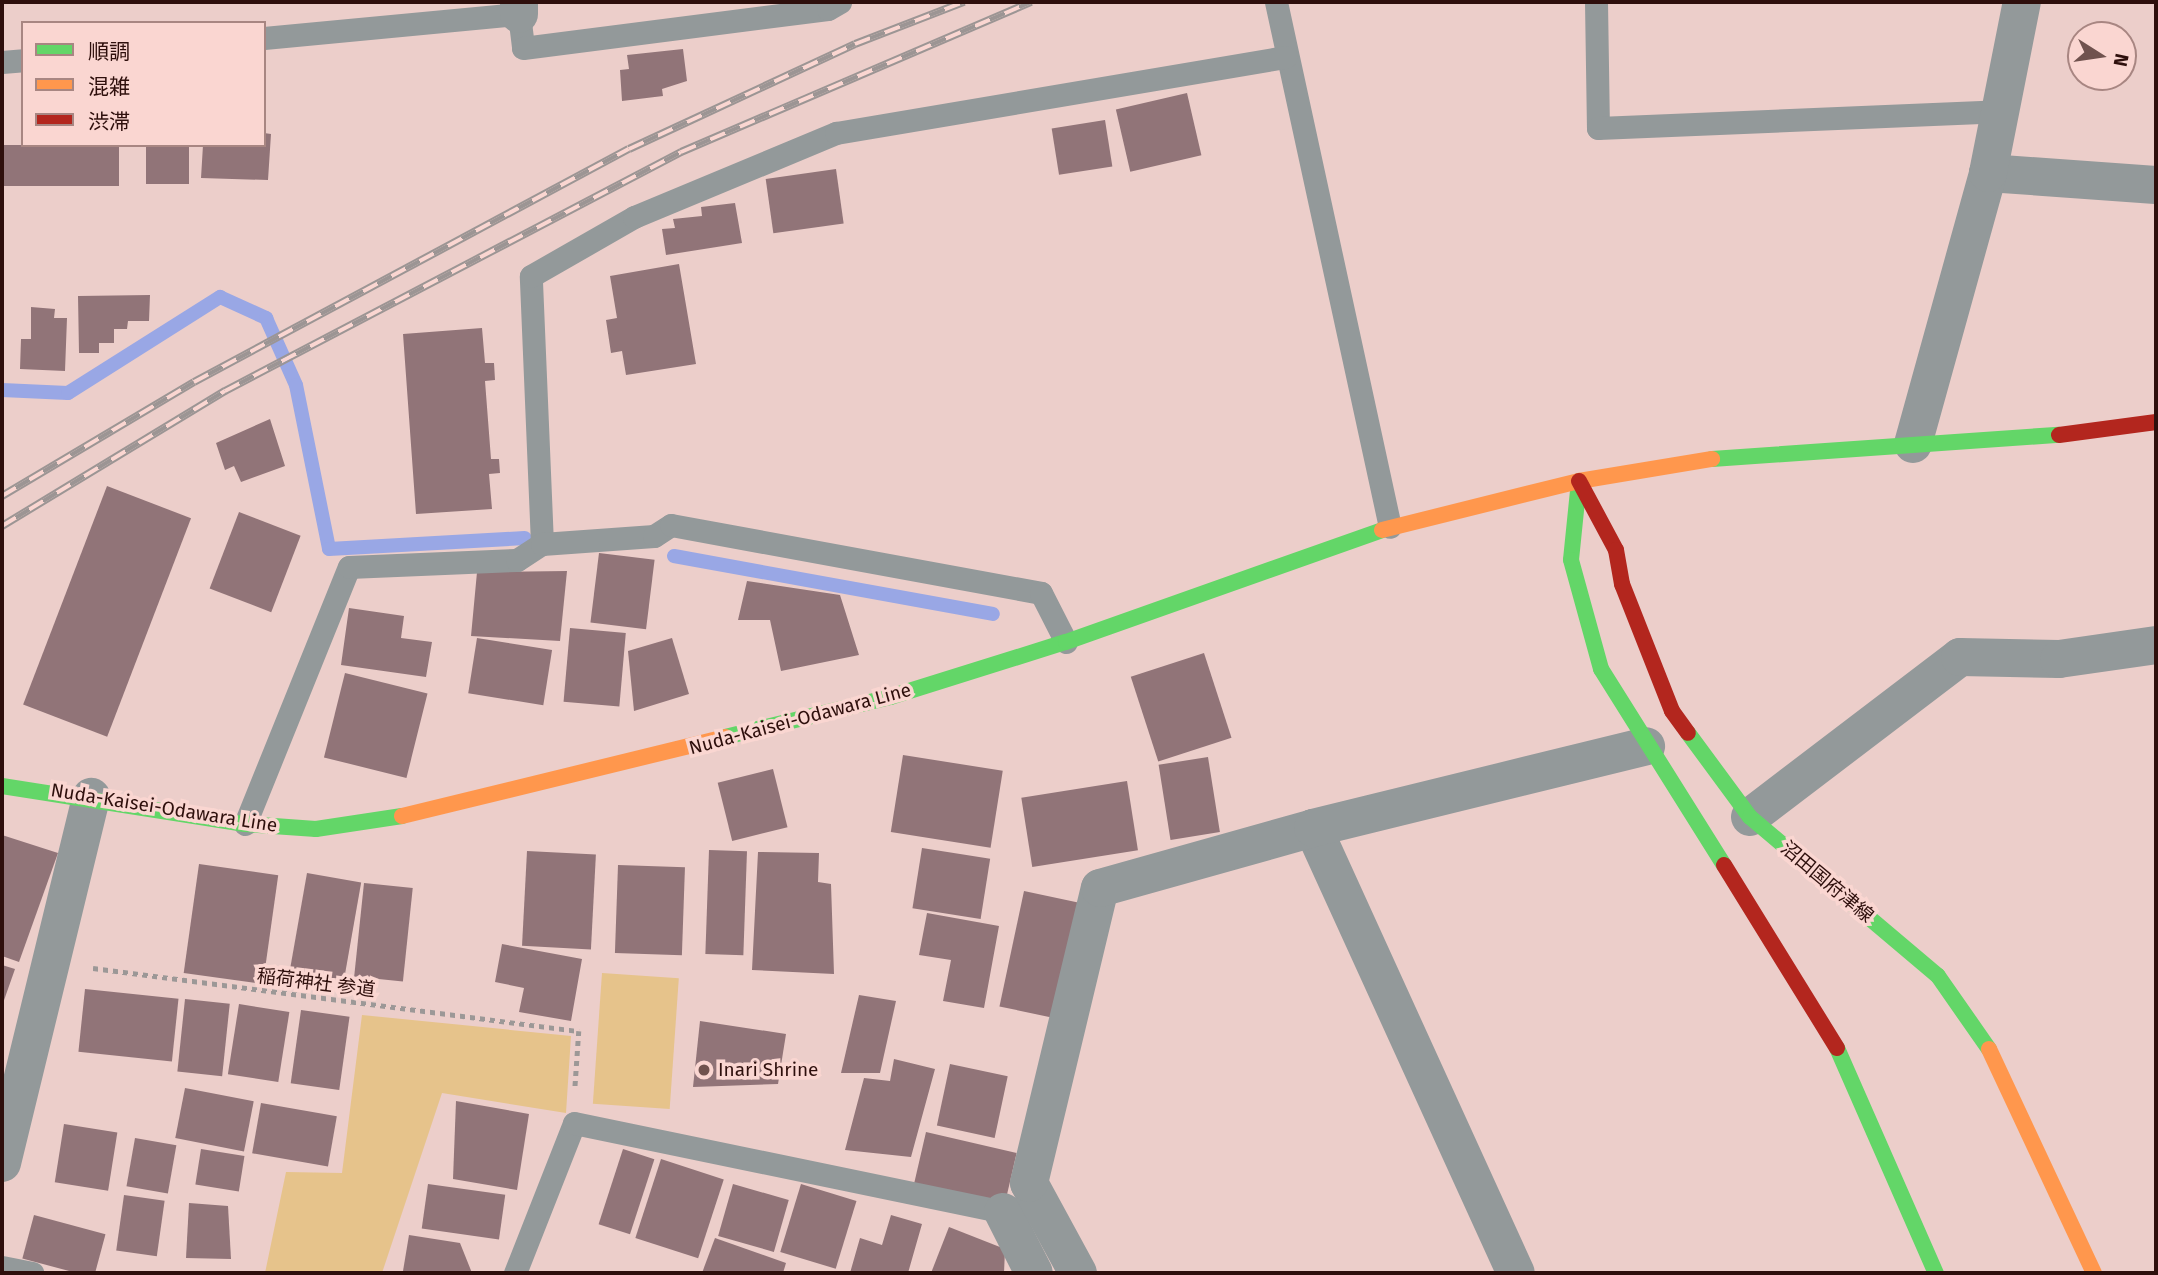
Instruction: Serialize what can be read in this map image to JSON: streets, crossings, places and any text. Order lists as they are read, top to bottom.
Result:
{
  "streets": {
    "main road": ["Nuda-Kaisei-Odawara Line", "沼田国府津線"],
    "path": ["稲荷神社 参道"]
  },
  "crossings": [
    ["Nuda-Kaisei-Odawara Line", "沼田国府津線"]
  ],
  "places": ["Inari Shrine"],
  "legend": ["順調", "混雑", "渋滞"],
  "north": "right"
}
